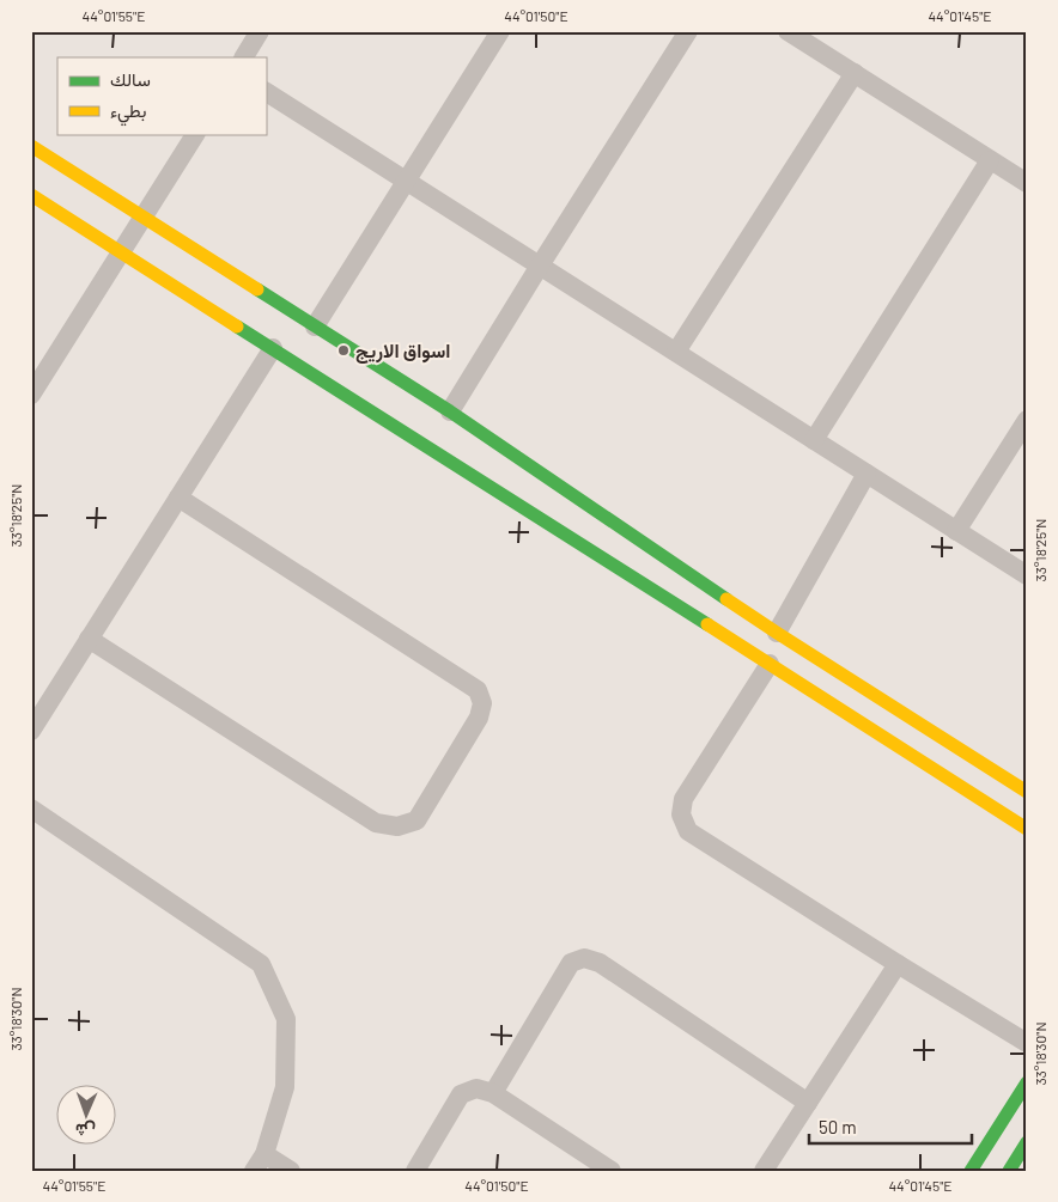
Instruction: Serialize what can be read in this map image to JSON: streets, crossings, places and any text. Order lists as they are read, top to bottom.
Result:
{
  "places": ["اسواق الاريج"],
  "legend": ["سالك", "بطيء"],
  "scale_bar": "50 m",
  "north": "bottom",
  "coordinates": [
    "44°01'55\"E",
    "44°01'50\"E",
    "44°01'45\"E",
    "33°18'25\"N",
    "33°18'30\"N"
  ]
}
